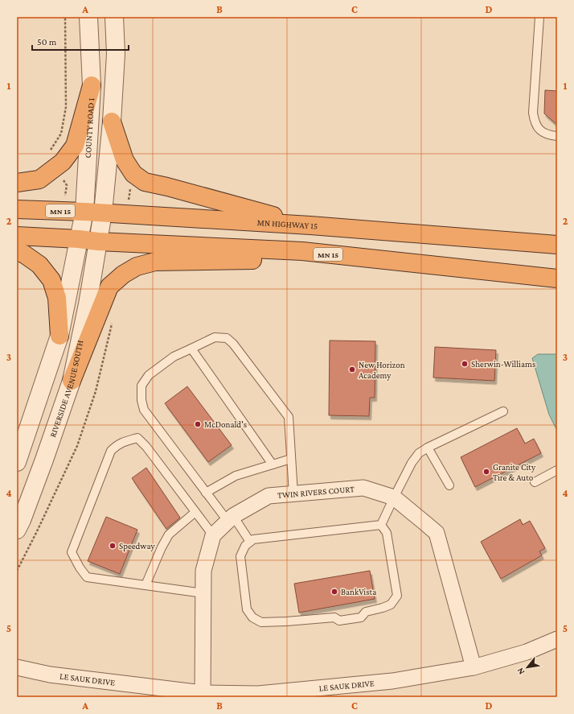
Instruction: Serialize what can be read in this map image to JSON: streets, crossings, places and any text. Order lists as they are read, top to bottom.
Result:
{
  "streets": {
    "highway": ["MN 15", "MN HIGHWAY 15"],
    "street": [
      "COUNTY ROAD 1",
      "RIVERSIDE AVENUE SOUTH",
      "TWIN RIVERS COURT",
      "LE SAUK DRIVE"
    ]
  },
  "crossings": [
    ["COUNTY ROAD 1", "MN 15"],
    ["COUNTY ROAD 1", "MN HIGHWAY 15"],
    ["MN 15", "RIVERSIDE AVENUE SOUTH"],
    ["MN HIGHWAY 15", "RIVERSIDE AVENUE SOUTH"],
    ["TWIN RIVERS COURT", "LE SAUK DRIVE"]
  ],
  "places": [
    "Sherwin-Williams",
    "New Horizon Academy",
    "McDonald's",
    "Granite City Tire & Auto",
    "Speedway",
    "BankVista"
  ],
  "scale_bar": "50 m",
  "north": "bottom left",
  "grid": {
    "columns": [
      "A",
      "B",
      "C",
      "D"
    ],
    "rows": [
      "1",
      "2",
      "3",
      "4",
      "5"
    ]
  }
}
